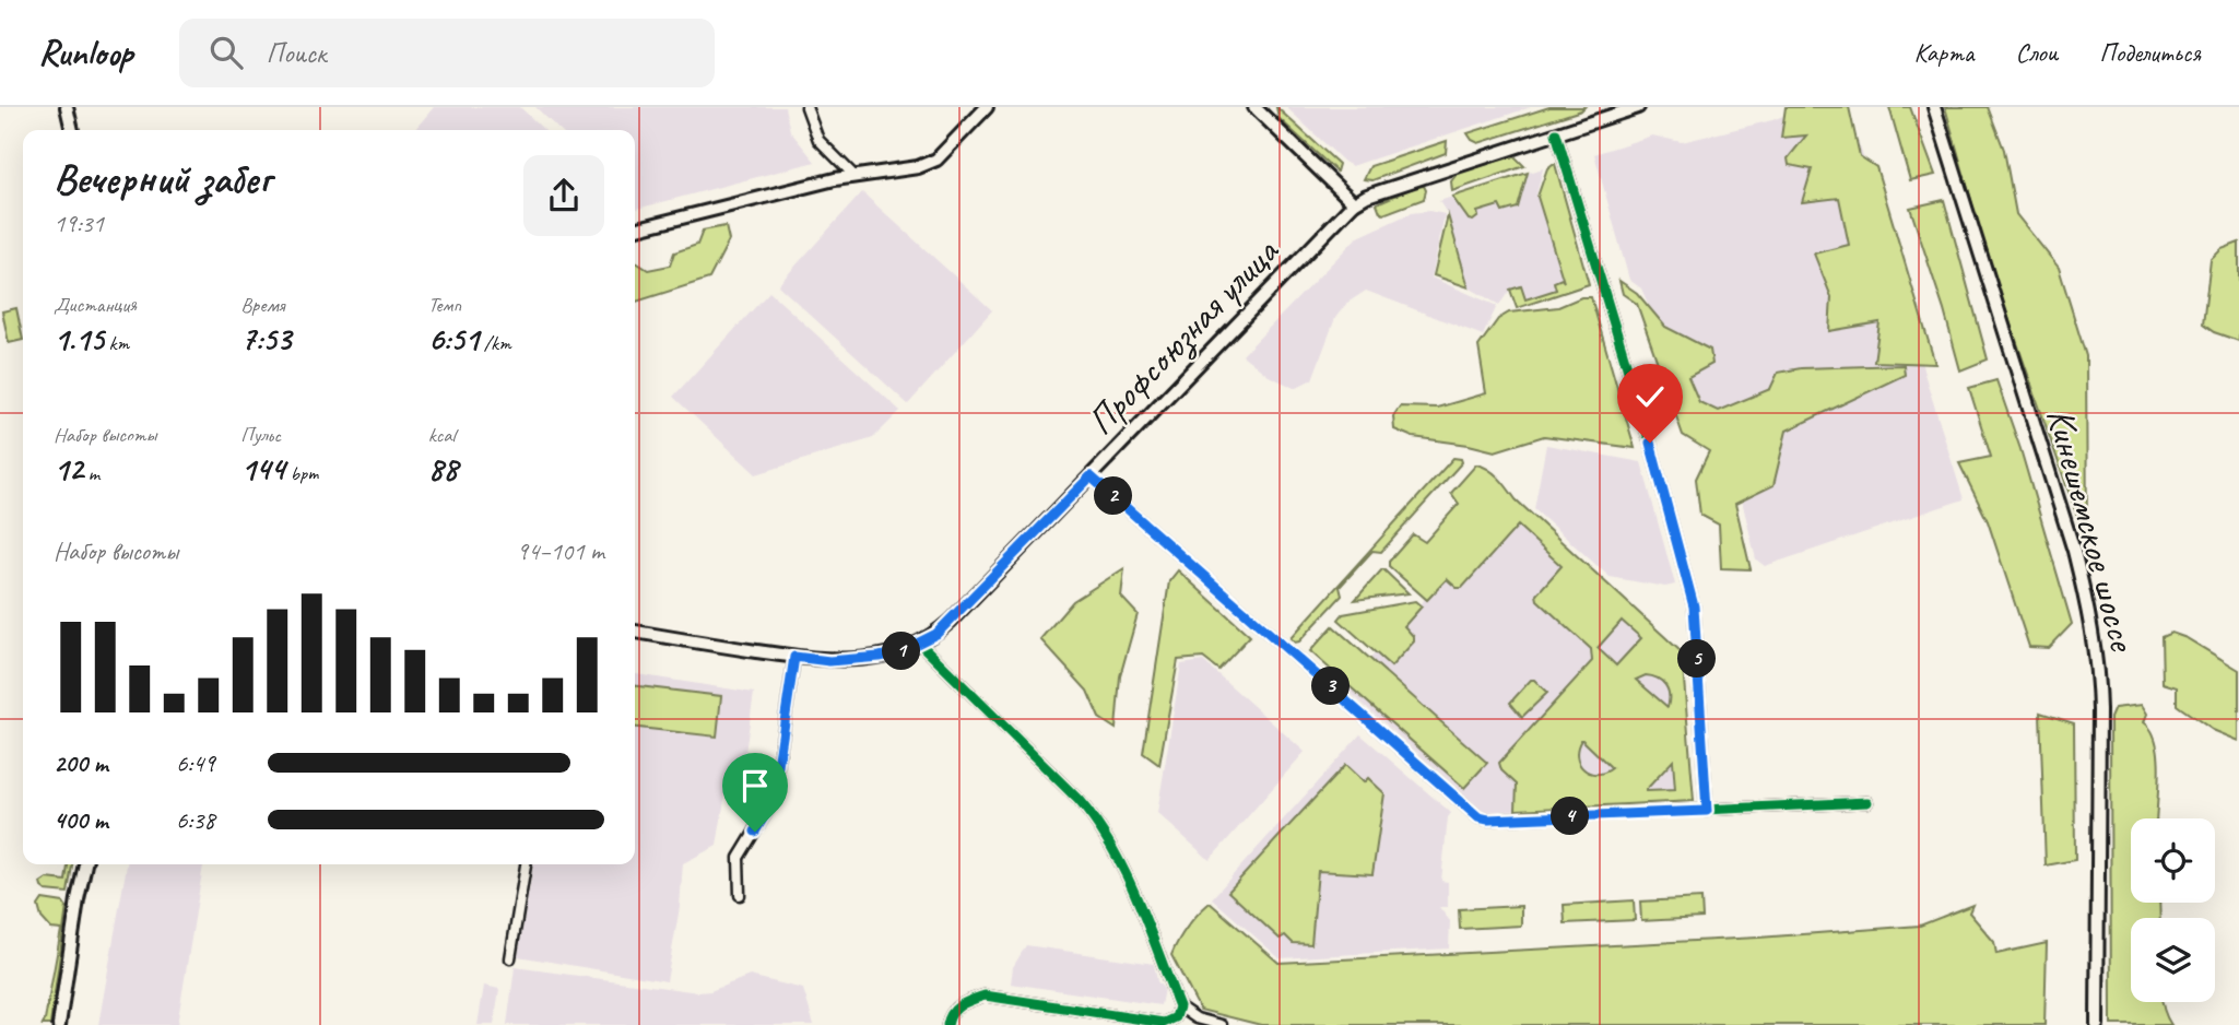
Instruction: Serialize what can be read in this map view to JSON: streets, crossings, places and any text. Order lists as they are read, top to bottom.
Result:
{
  "streets": {
    "main road": ["Профсоюзная улица", "Кинешемское шоссе"]
  },
  "page": {
    "header": "Runloop",
    "search": "Поиск",
    "nav": ["Карта", "Слои", "Поделиться"],
    "heading": ["Вечерний забег", "19:31"],
    "stats": [
      ["Дистанция", "1.15 km"],
      ["Время", "7:53"],
      ["Темп", "6:51 /km"],
      ["Набор высоты", "12 m"],
      ["Пульс", "144 bpm"],
      ["kcal", "88"]
    ],
    "pins": [
      "2",
      "1",
      "5",
      "3",
      "4"
    ],
    "chart": ["Набор высоты", "94–101 m"],
    "list": [
      {
        "name": "200 m",
        "note": "6:49"
      },
      {
        "name": "400 m",
        "note": "6:38"
      }
    ]
  }
}
